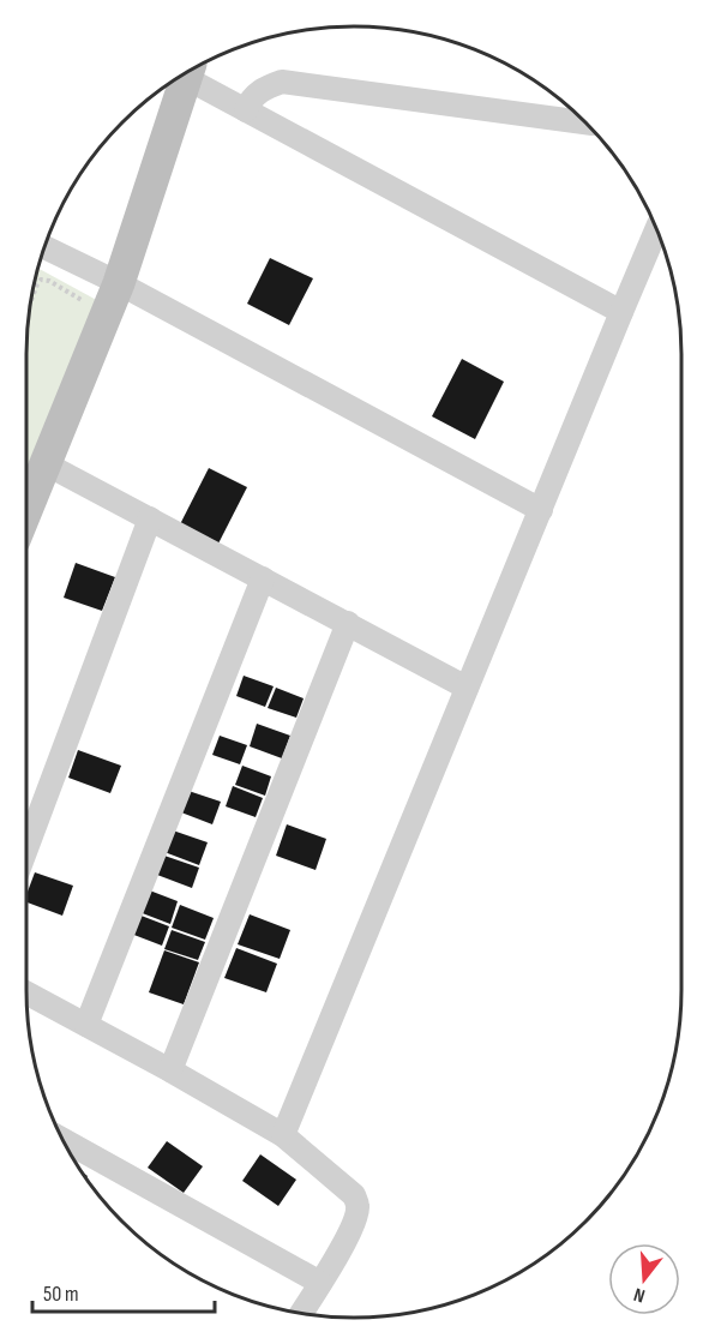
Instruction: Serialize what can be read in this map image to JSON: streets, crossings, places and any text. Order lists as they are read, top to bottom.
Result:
{
  "scale_bar": "50 m",
  "north": "bottom"
}
